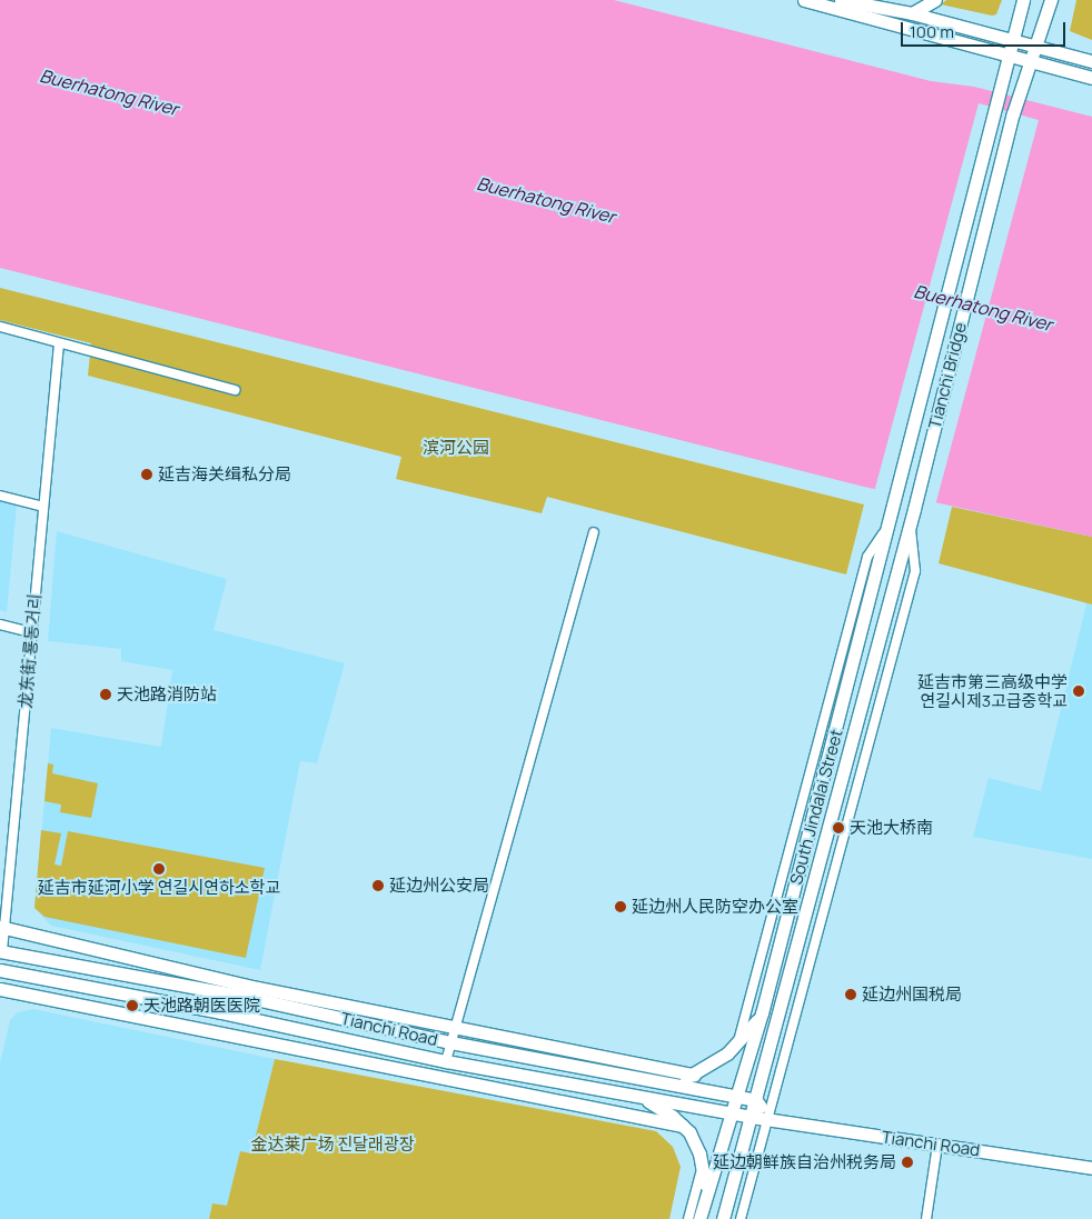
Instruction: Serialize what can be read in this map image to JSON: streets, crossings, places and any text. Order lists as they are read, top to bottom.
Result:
{
  "streets": {
    "main road": ["Tianchi Bridge", "South Jindalai Street", "Tianchi Road"],
    "street": ["龙东街 룡동거리"]
  },
  "crossings": [
    ["Tianchi Bridge", "South Jindalai Street"],
    ["龙东街 룡동거리", "Tianchi Road"],
    ["South Jindalai Street", "Tianchi Road"]
  ],
  "water": ["Buerhatong River"],
  "parks": ["滨河公园", "金达莱广场 진달래광장"],
  "places": [
    "延吉海关缉私分局",
    "延吉市第三高级中学 연길시제3고급중학교",
    "天池路消防站",
    "天池大桥南",
    "延吉市延河小学 연길시연하소학교",
    "延边州公安局",
    "延边州人民防空办公室",
    "延边州国税局",
    "天池路朝医医院",
    "延边朝鲜族自治州税务局"
  ],
  "scale_bar": "100 m"
}
